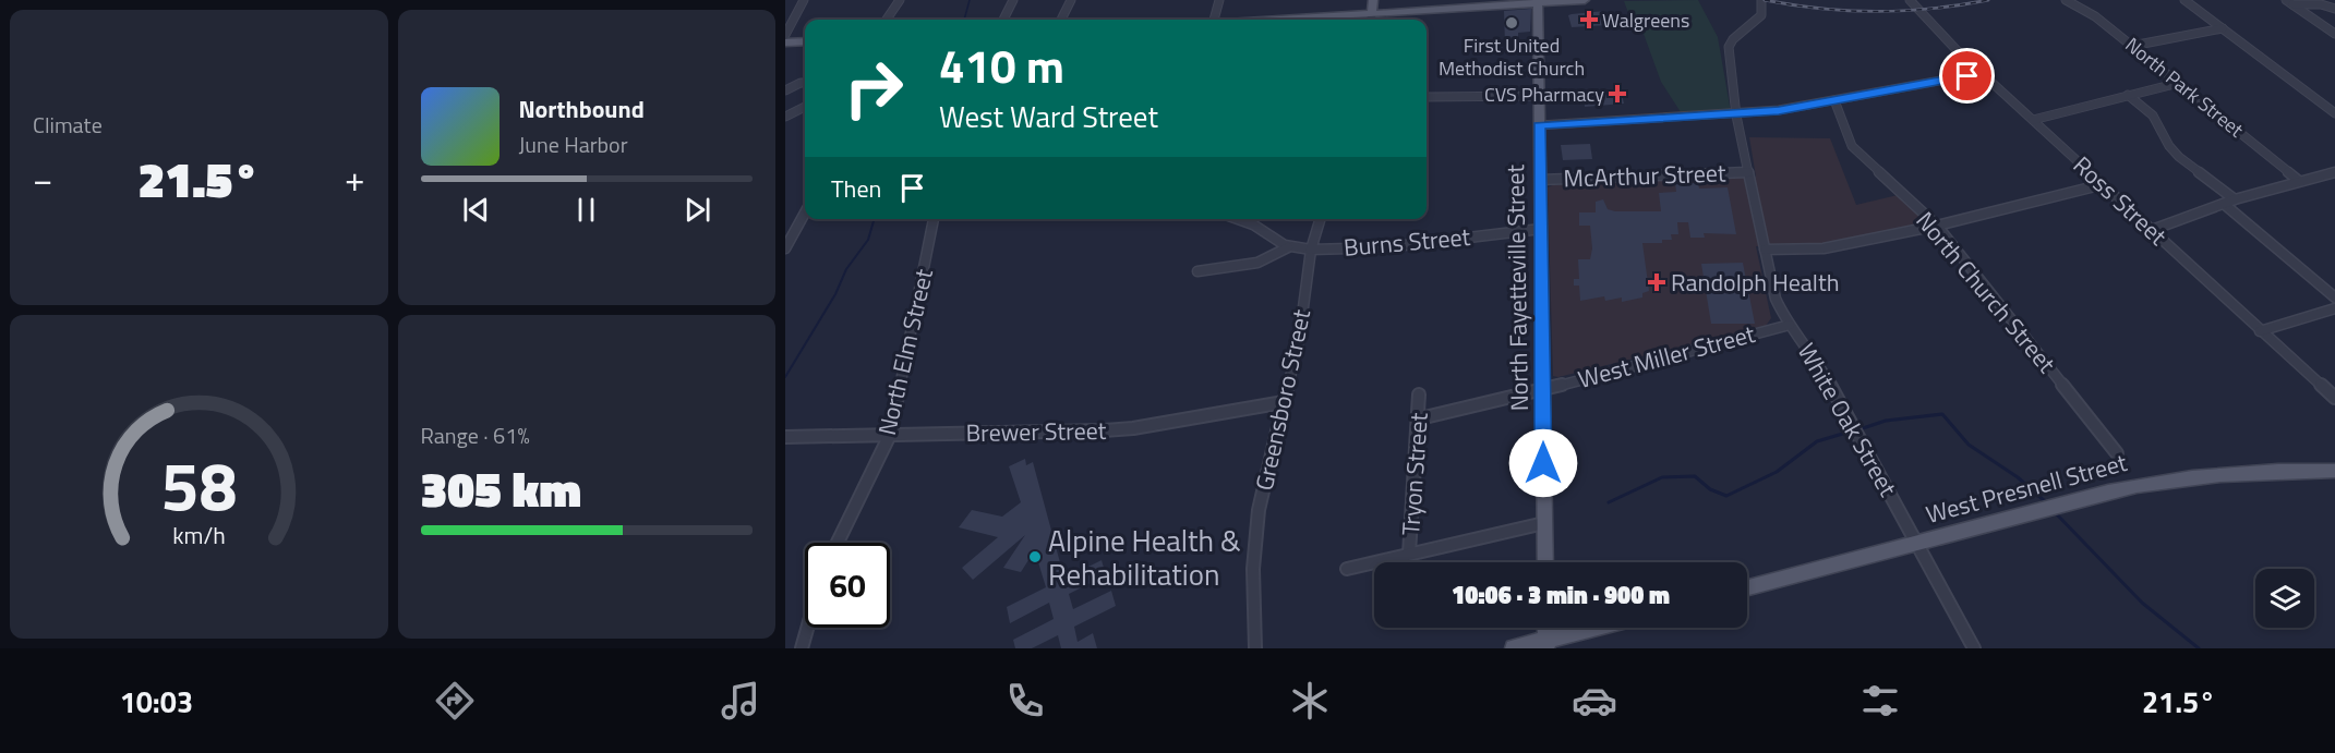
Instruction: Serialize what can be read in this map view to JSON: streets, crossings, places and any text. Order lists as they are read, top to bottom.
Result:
{
  "streets": {
    "main road": ["North Fayetteville Street", "West Presnell Street"],
    "street": [
      "North Park Street",
      "McArthur Street",
      "Ross Street",
      "Burns Street",
      "North Church Street",
      "North Elm Street",
      "West Miller Street",
      "Greensboro Street",
      "White Oak Street",
      "Brewer Street",
      "Tryon Street"
    ]
  },
  "crossings": [
    ["McArthur Street", "North Fayetteville Street"],
    ["McArthur Street", "White Oak Street"],
    ["Burns Street", "North Fayetteville Street"],
    ["Burns Street", "Greensboro Street"],
    ["North Fayetteville Street", "West Miller Street"],
    ["North Elm Street", "Brewer Street"],
    ["West Miller Street", "White Oak Street"],
    ["West Miller Street", "Tryon Street"],
    ["Greensboro Street", "Brewer Street"],
    ["White Oak Street", "West Presnell Street"]
  ],
  "places": {
    "health": ["Walgreens", "CVS Pharmacy", "Randolph Health"],
    "other": ["First United Methodist Church", "Alpine Health & Rehabilitation"]
  },
  "page": {
    "tile": [
      "Climate",
      ["Range · 61%", "305 km"]
    ],
    "turn": ["410 m", "West Ward Street"],
    "song": ["Northbound", "June Harbor"],
    "heat": ["−", "21.5°", "+"],
    "then": "Then",
    "limit": "60",
    "trip": "10:06 · 3 min · 900 m",
    "tabs": ["10:03", "21.5°"],
    "gauge": ["58", "km/h"]
  }
}
